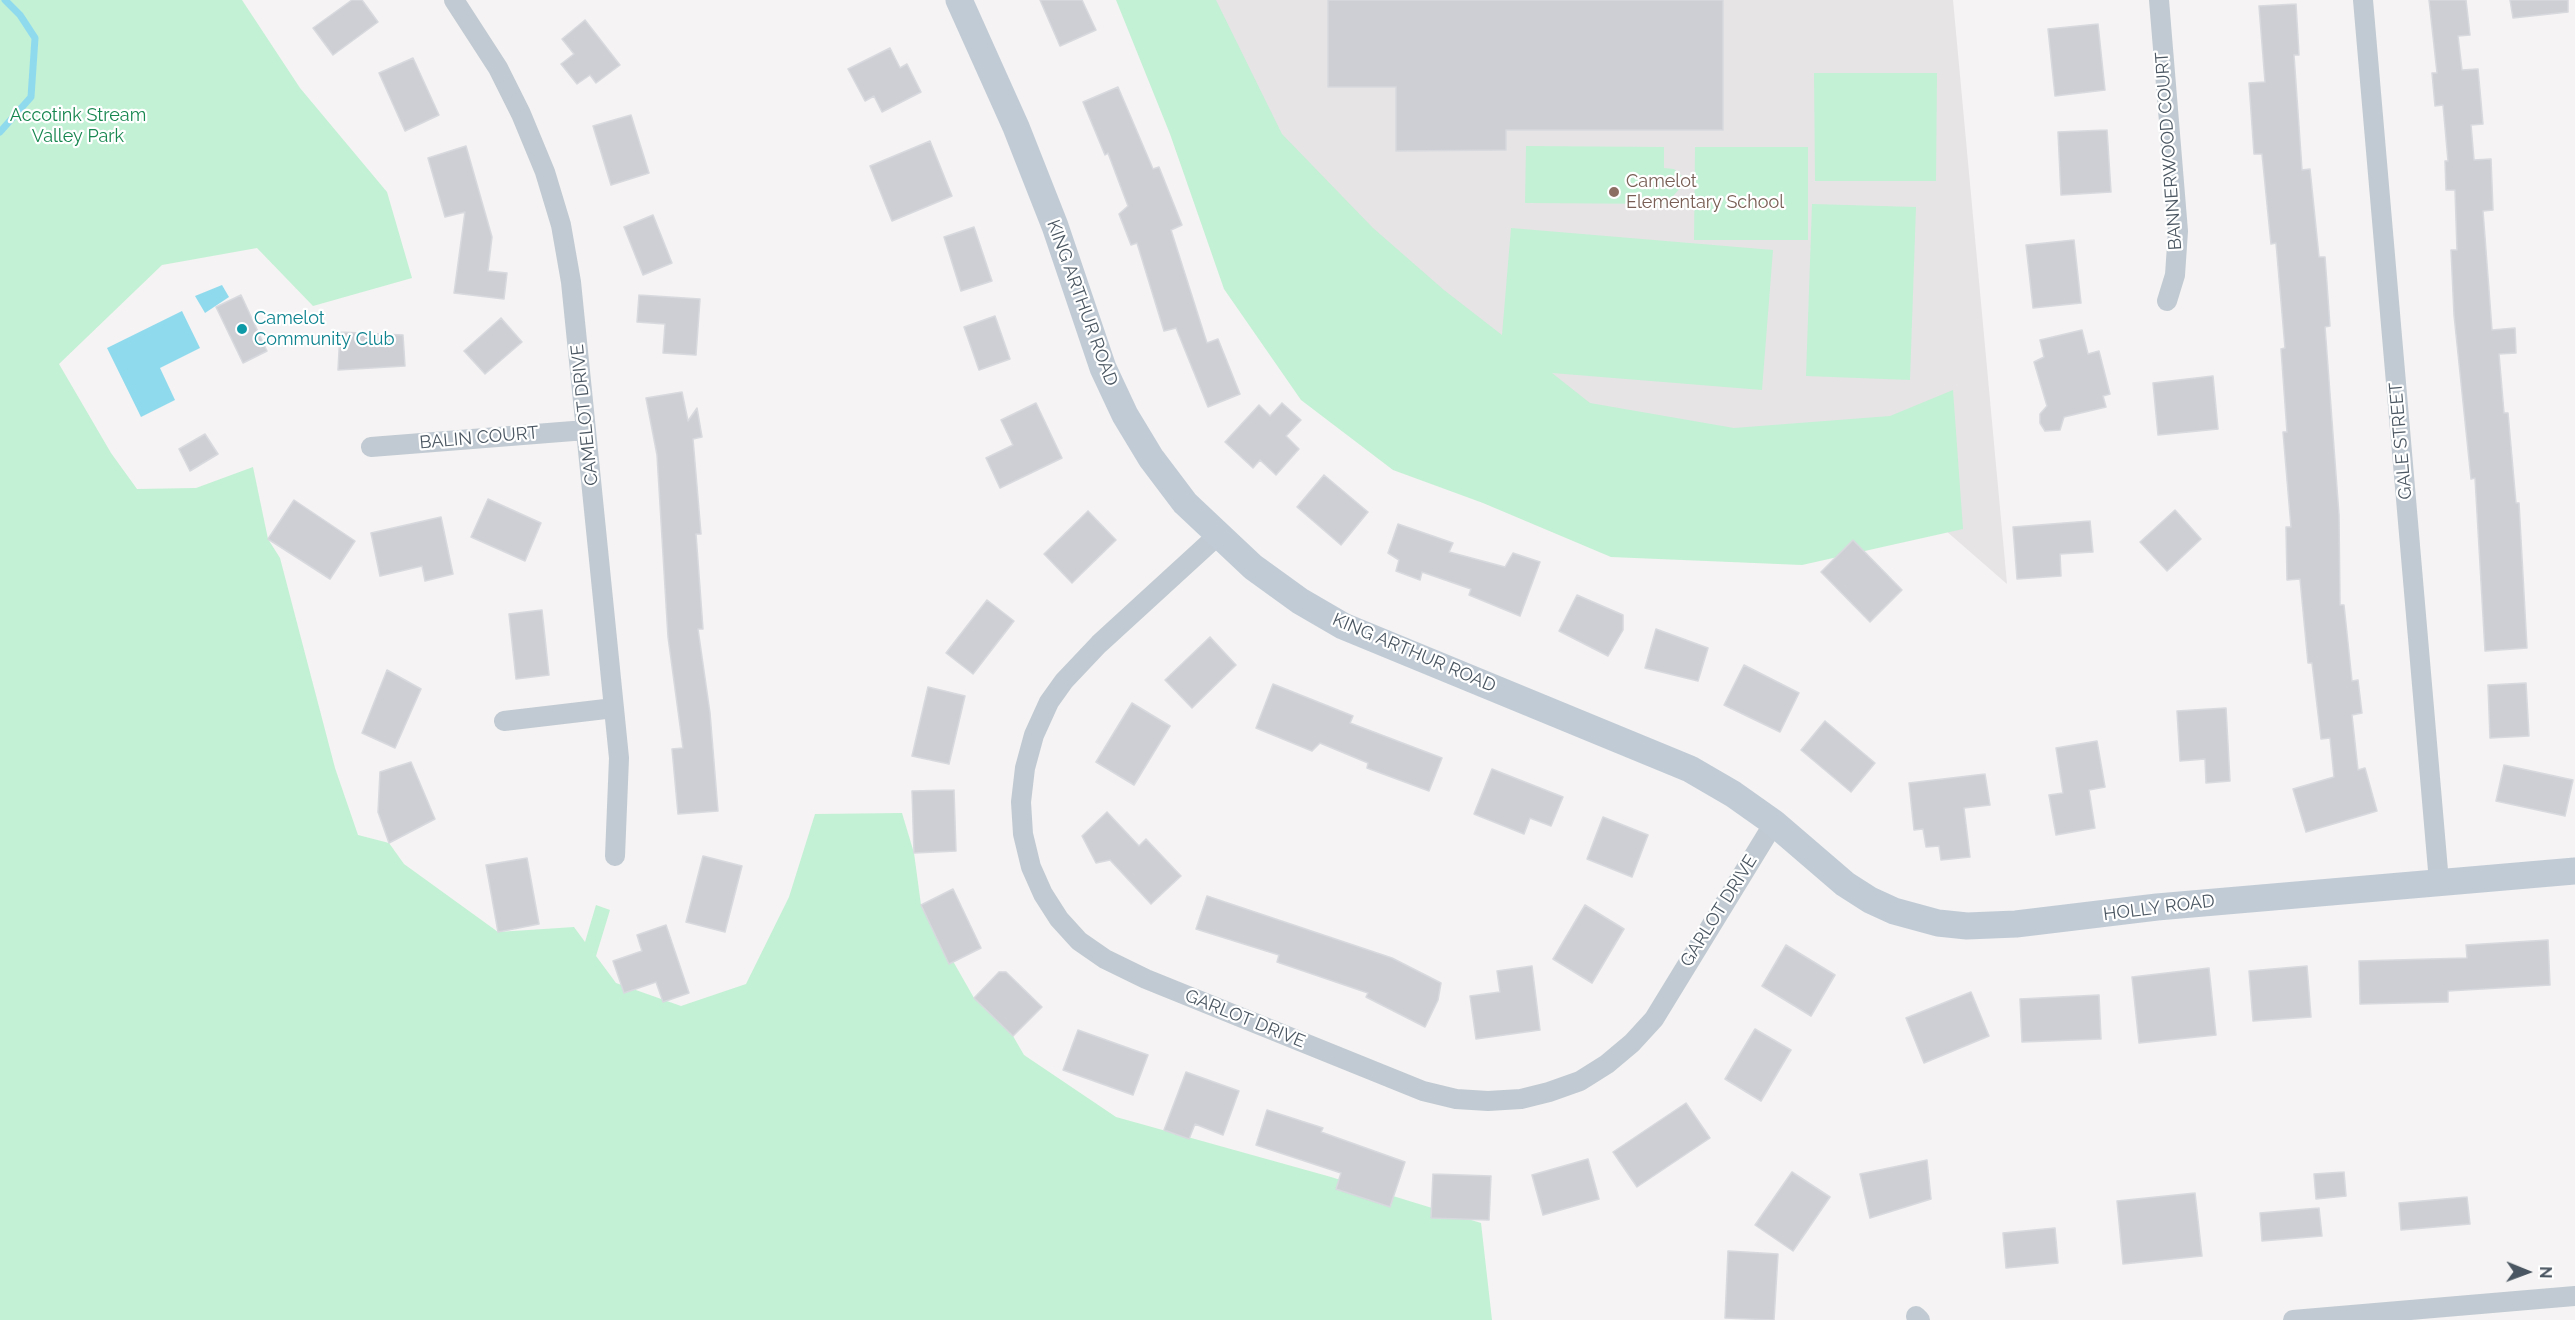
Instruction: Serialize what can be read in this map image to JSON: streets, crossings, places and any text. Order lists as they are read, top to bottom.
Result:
{
  "streets": {
    "street": [
      "BANNERWOOD COURT",
      "KING ARTHUR ROAD",
      "CAMELOT DRIVE",
      "BALIN COURT",
      "GALE STREET",
      "HOLLY ROAD",
      "GARLOT DRIVE"
    ]
  },
  "crossings": [
    ["KING ARTHUR ROAD", "HOLLY ROAD"],
    ["KING ARTHUR ROAD", "GARLOT DRIVE"],
    ["CAMELOT DRIVE", "BALIN COURT"],
    ["GALE STREET", "HOLLY ROAD"],
    ["HOLLY ROAD", "GARLOT DRIVE"]
  ],
  "parks": ["Accotink Stream Valley Park"],
  "places": ["Camelot Elementary School", "Camelot Community Club"],
  "north": "right"
}
